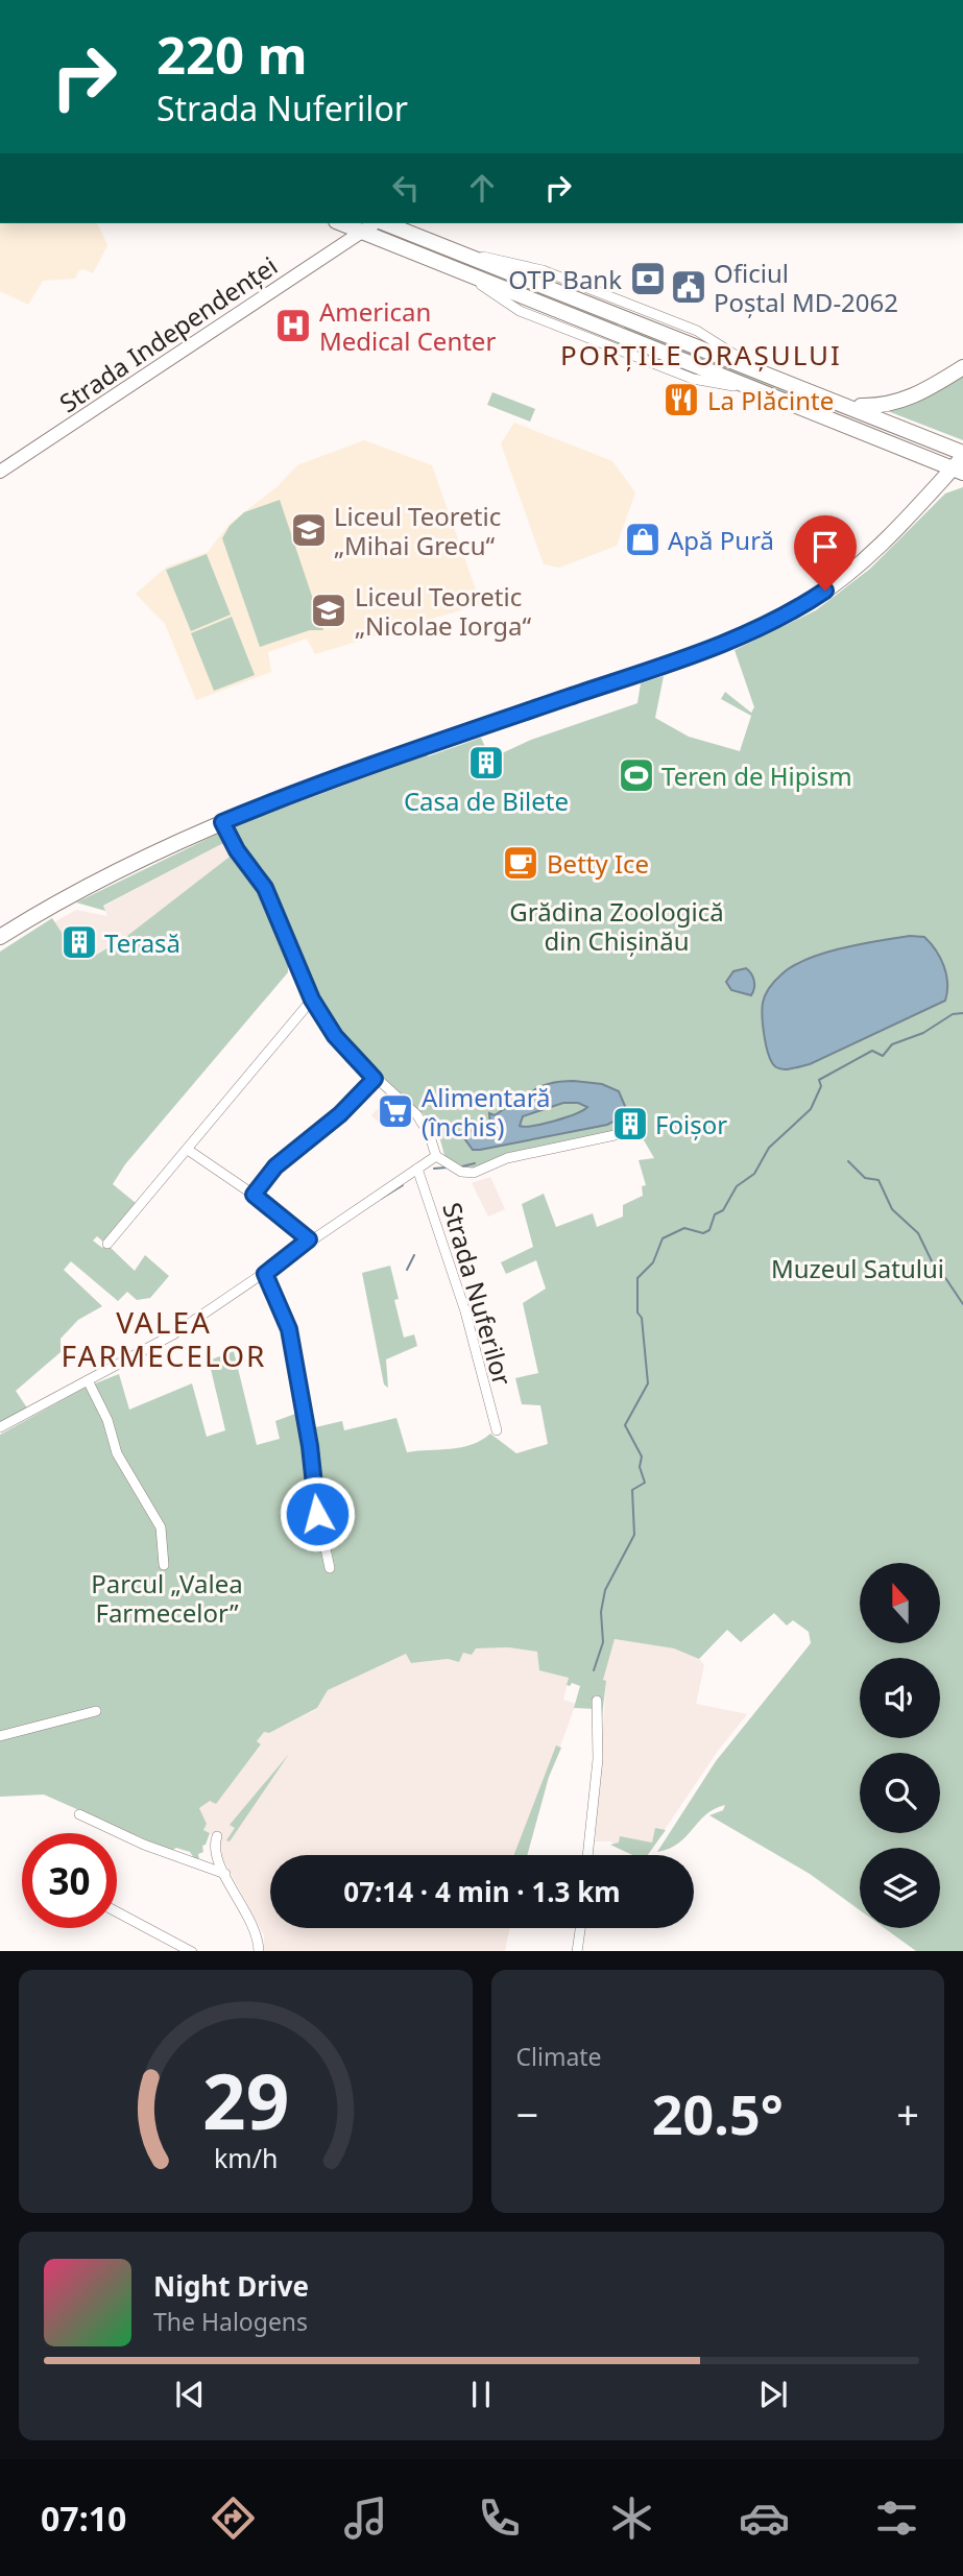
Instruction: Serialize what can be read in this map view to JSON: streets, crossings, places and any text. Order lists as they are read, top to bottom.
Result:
{
  "streets": {
    "main road": ["Strada Independenței"],
    "street": ["Strada Nuferilor"]
  },
  "districts": ["PORȚILE ORAȘULUI", "VALEA FARMECELOR"],
  "parks": ["Grădina Zoologică din Chișinău", "Muzeul Satului", "Parcul „Valea Farmecelor”"],
  "places": {
    "bank": ["OTP Bank"],
    "public building": ["Oficiul Poștal MD-2062"],
    "hospital": ["American Medical Center"],
    "restaurant": ["La Plăcinte"],
    "school or university": ["Liceul Teoretic „Mihai Grecu“", "Liceul Teoretic „Nicolae Iorga“"],
    "shop": ["Apă Pură"],
    "building": ["Casa de Bilete", "Terasă", "Foișor"],
    "sports": ["Teren de Hipism"],
    "cafe": ["Betty Ice"],
    "supermarket": ["Alimentară (închis)"]
  },
  "north": "top",
  "page": {
    "turn": ["220 m", "Strada Nuferilor"],
    "limit": "30",
    "trip": "07:14 · 4 min · 1.3 km",
    "tile": "Climate",
    "heat": ["−", "20.5°", "+"],
    "song": ["Night Drive", "The Halogens"],
    "tabs": "07:10",
    "gauge": ["29", "km/h"]
  }
}
